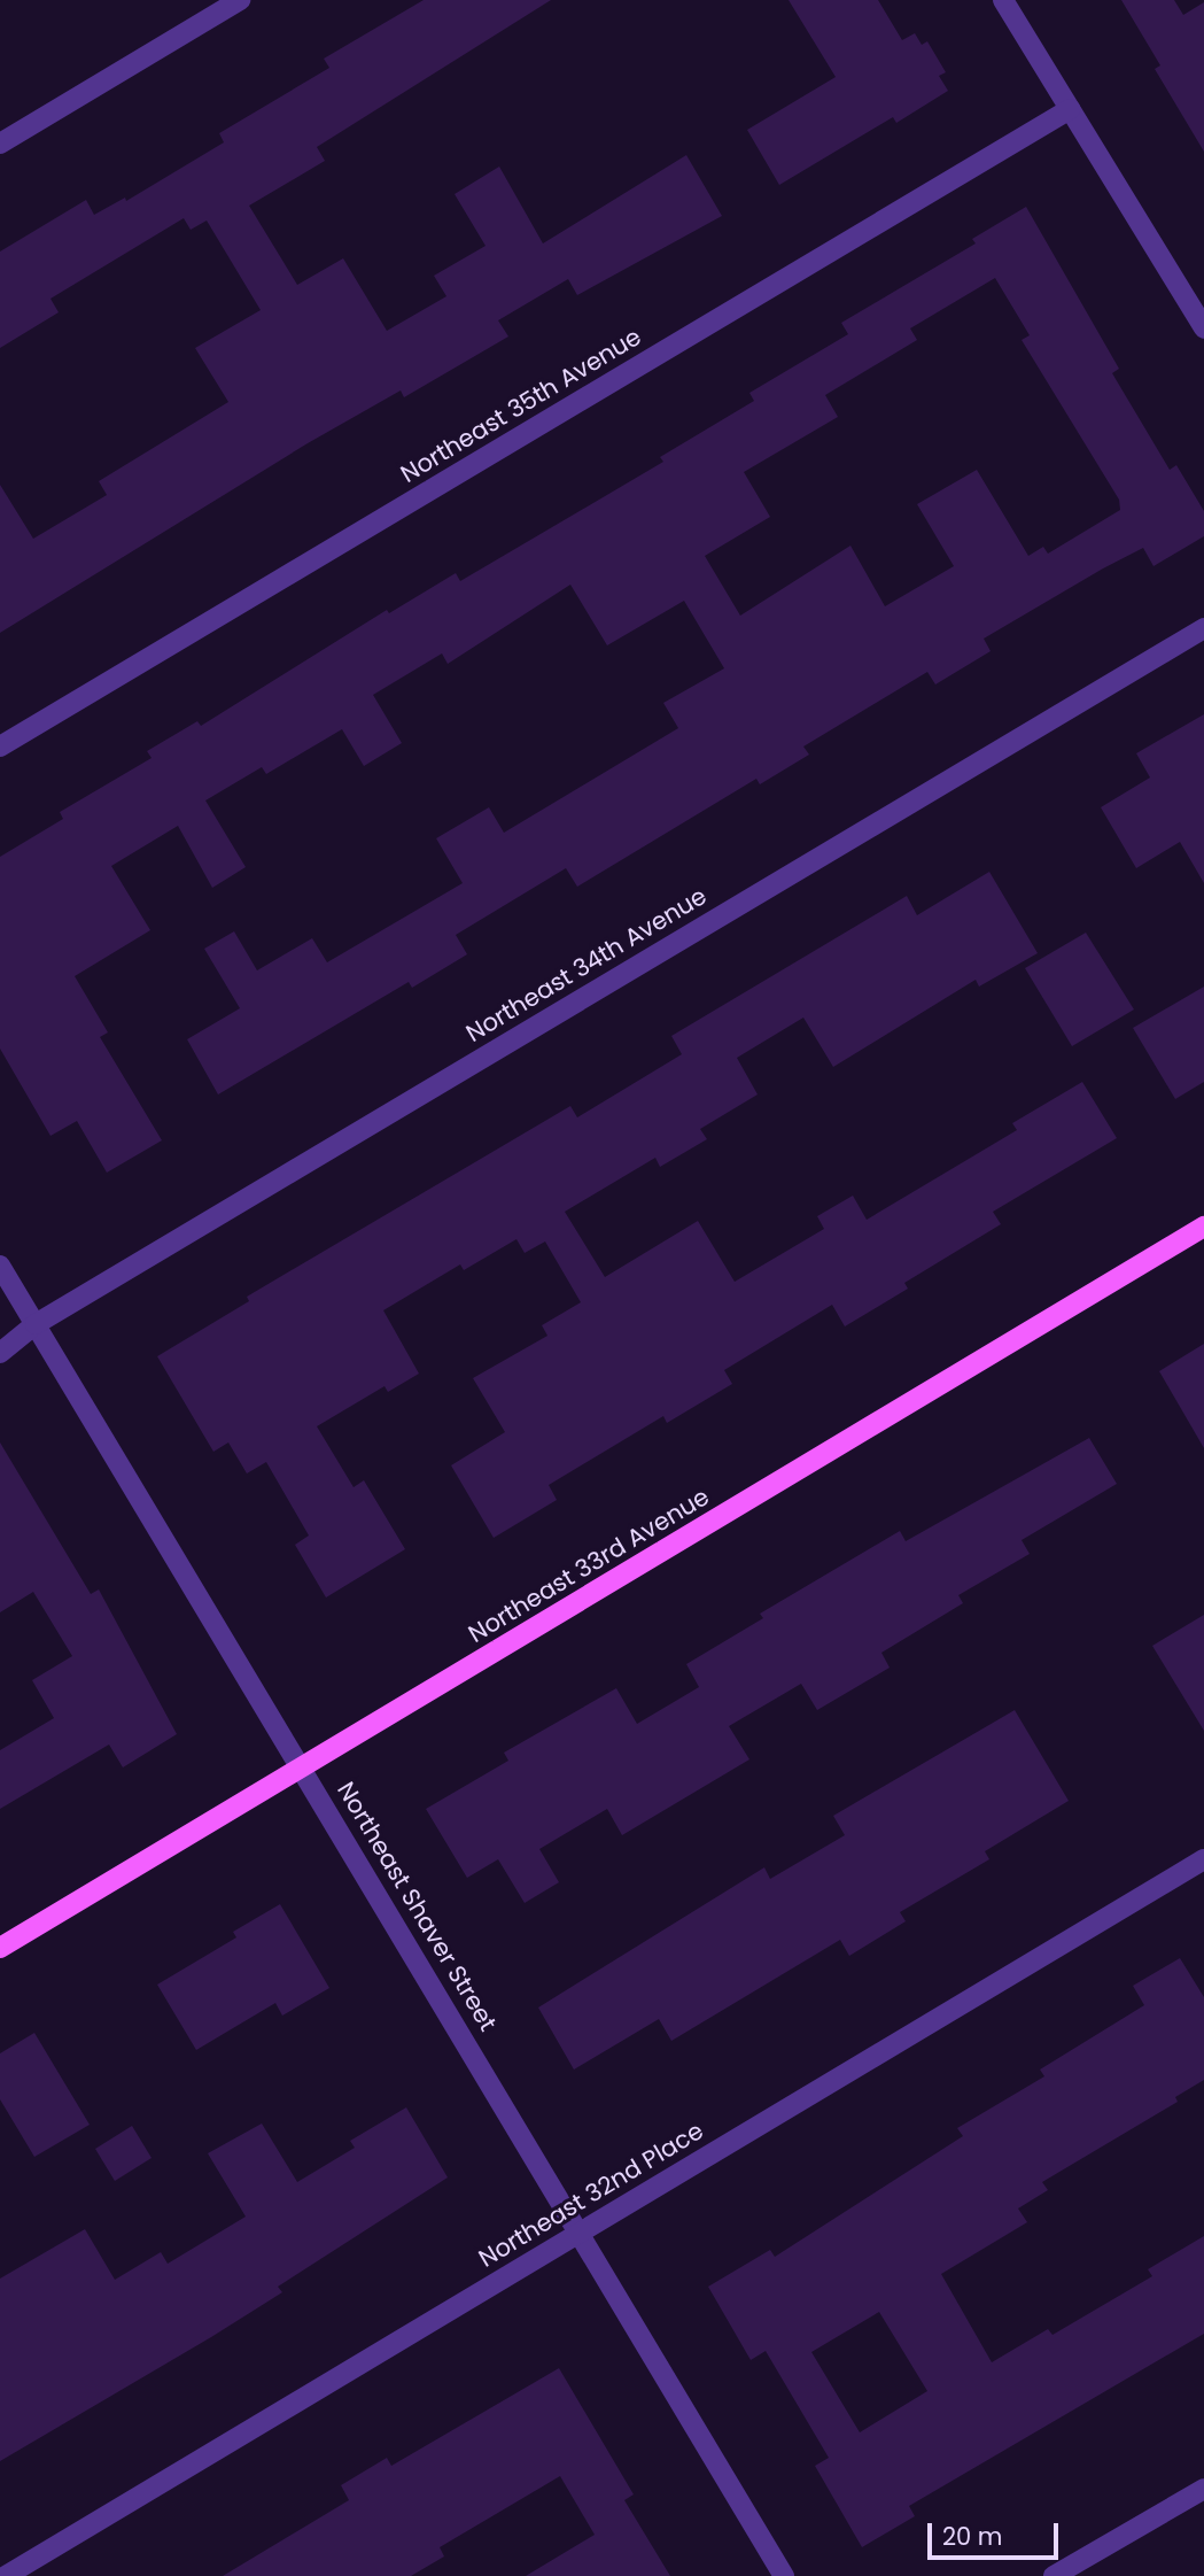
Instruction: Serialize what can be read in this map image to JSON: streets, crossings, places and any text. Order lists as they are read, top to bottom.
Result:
{
  "streets": {
    "main road": ["Northeast 33rd Avenue"],
    "street": [
      "Northeast 35th Avenue",
      "Northeast 34th Avenue",
      "Northeast Shaver Street",
      "Northeast 32nd Place"
    ]
  },
  "crossings": [
    ["Northeast 34th Avenue", "Northeast Shaver Street"],
    ["Northeast 33rd Avenue", "Northeast Shaver Street"],
    ["Northeast Shaver Street", "Northeast 32nd Place"]
  ],
  "scale_bar": "20 m"
}
